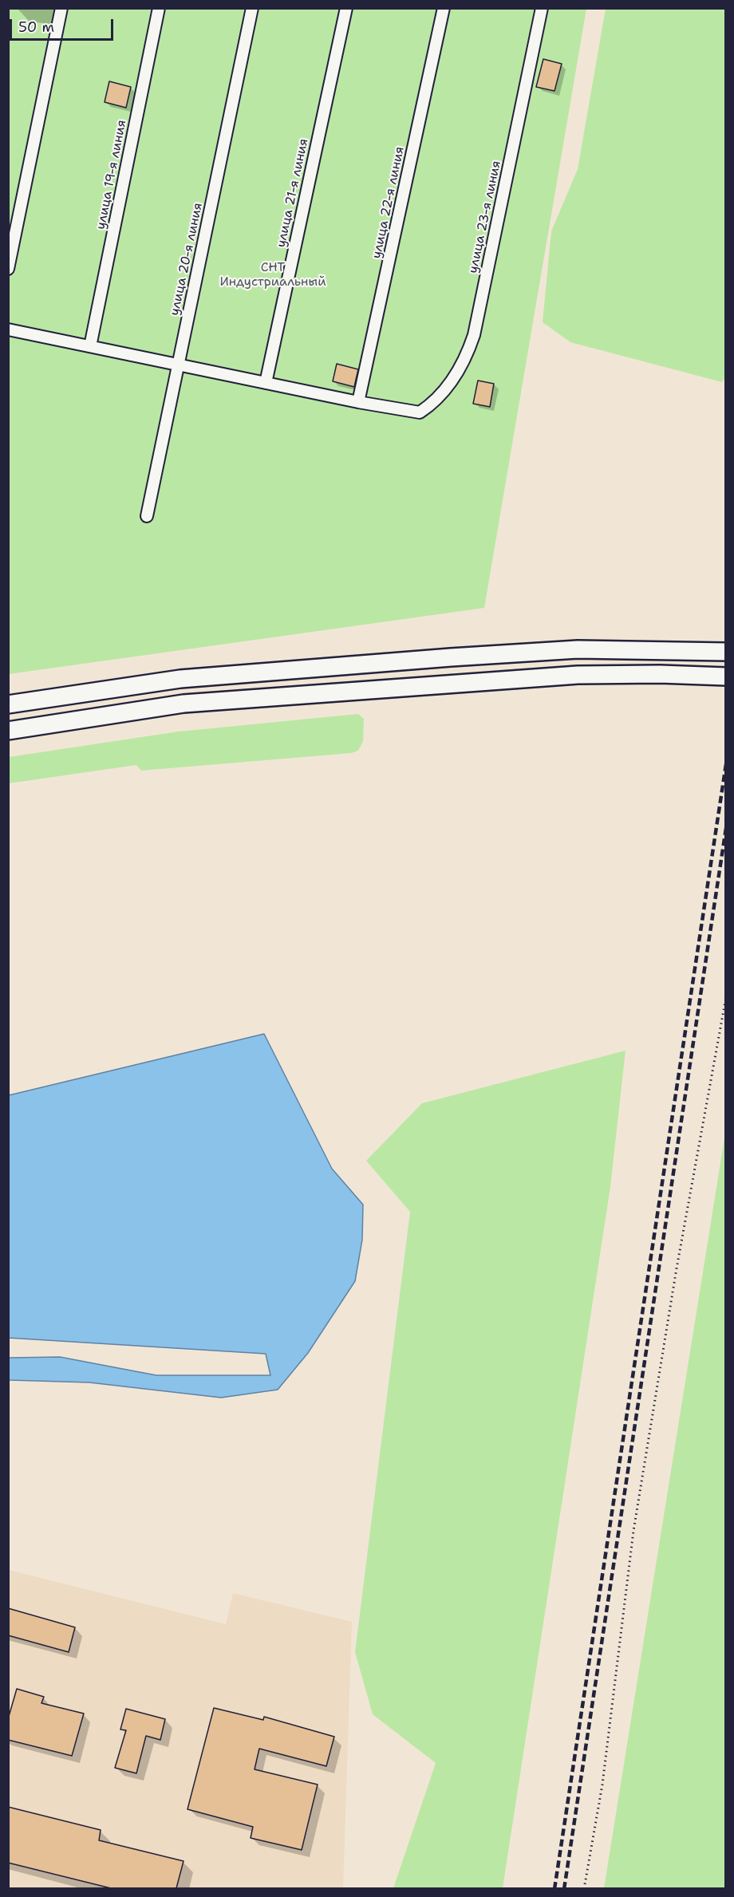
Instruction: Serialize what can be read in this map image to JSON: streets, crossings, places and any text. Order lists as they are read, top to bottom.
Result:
{
  "streets": {
    "street": [
      "улица 19-я линия",
      "улица 21-я линия",
      "улица 22-я линия",
      "улица 23-я линия",
      "улица 20-я линия"
    ]
  },
  "crossings": [
    ["улица 22-я линия", "улица 23-я линия"]
  ],
  "parks": ["СНТ Индустриальный"],
  "scale_bar": "50 m"
}
